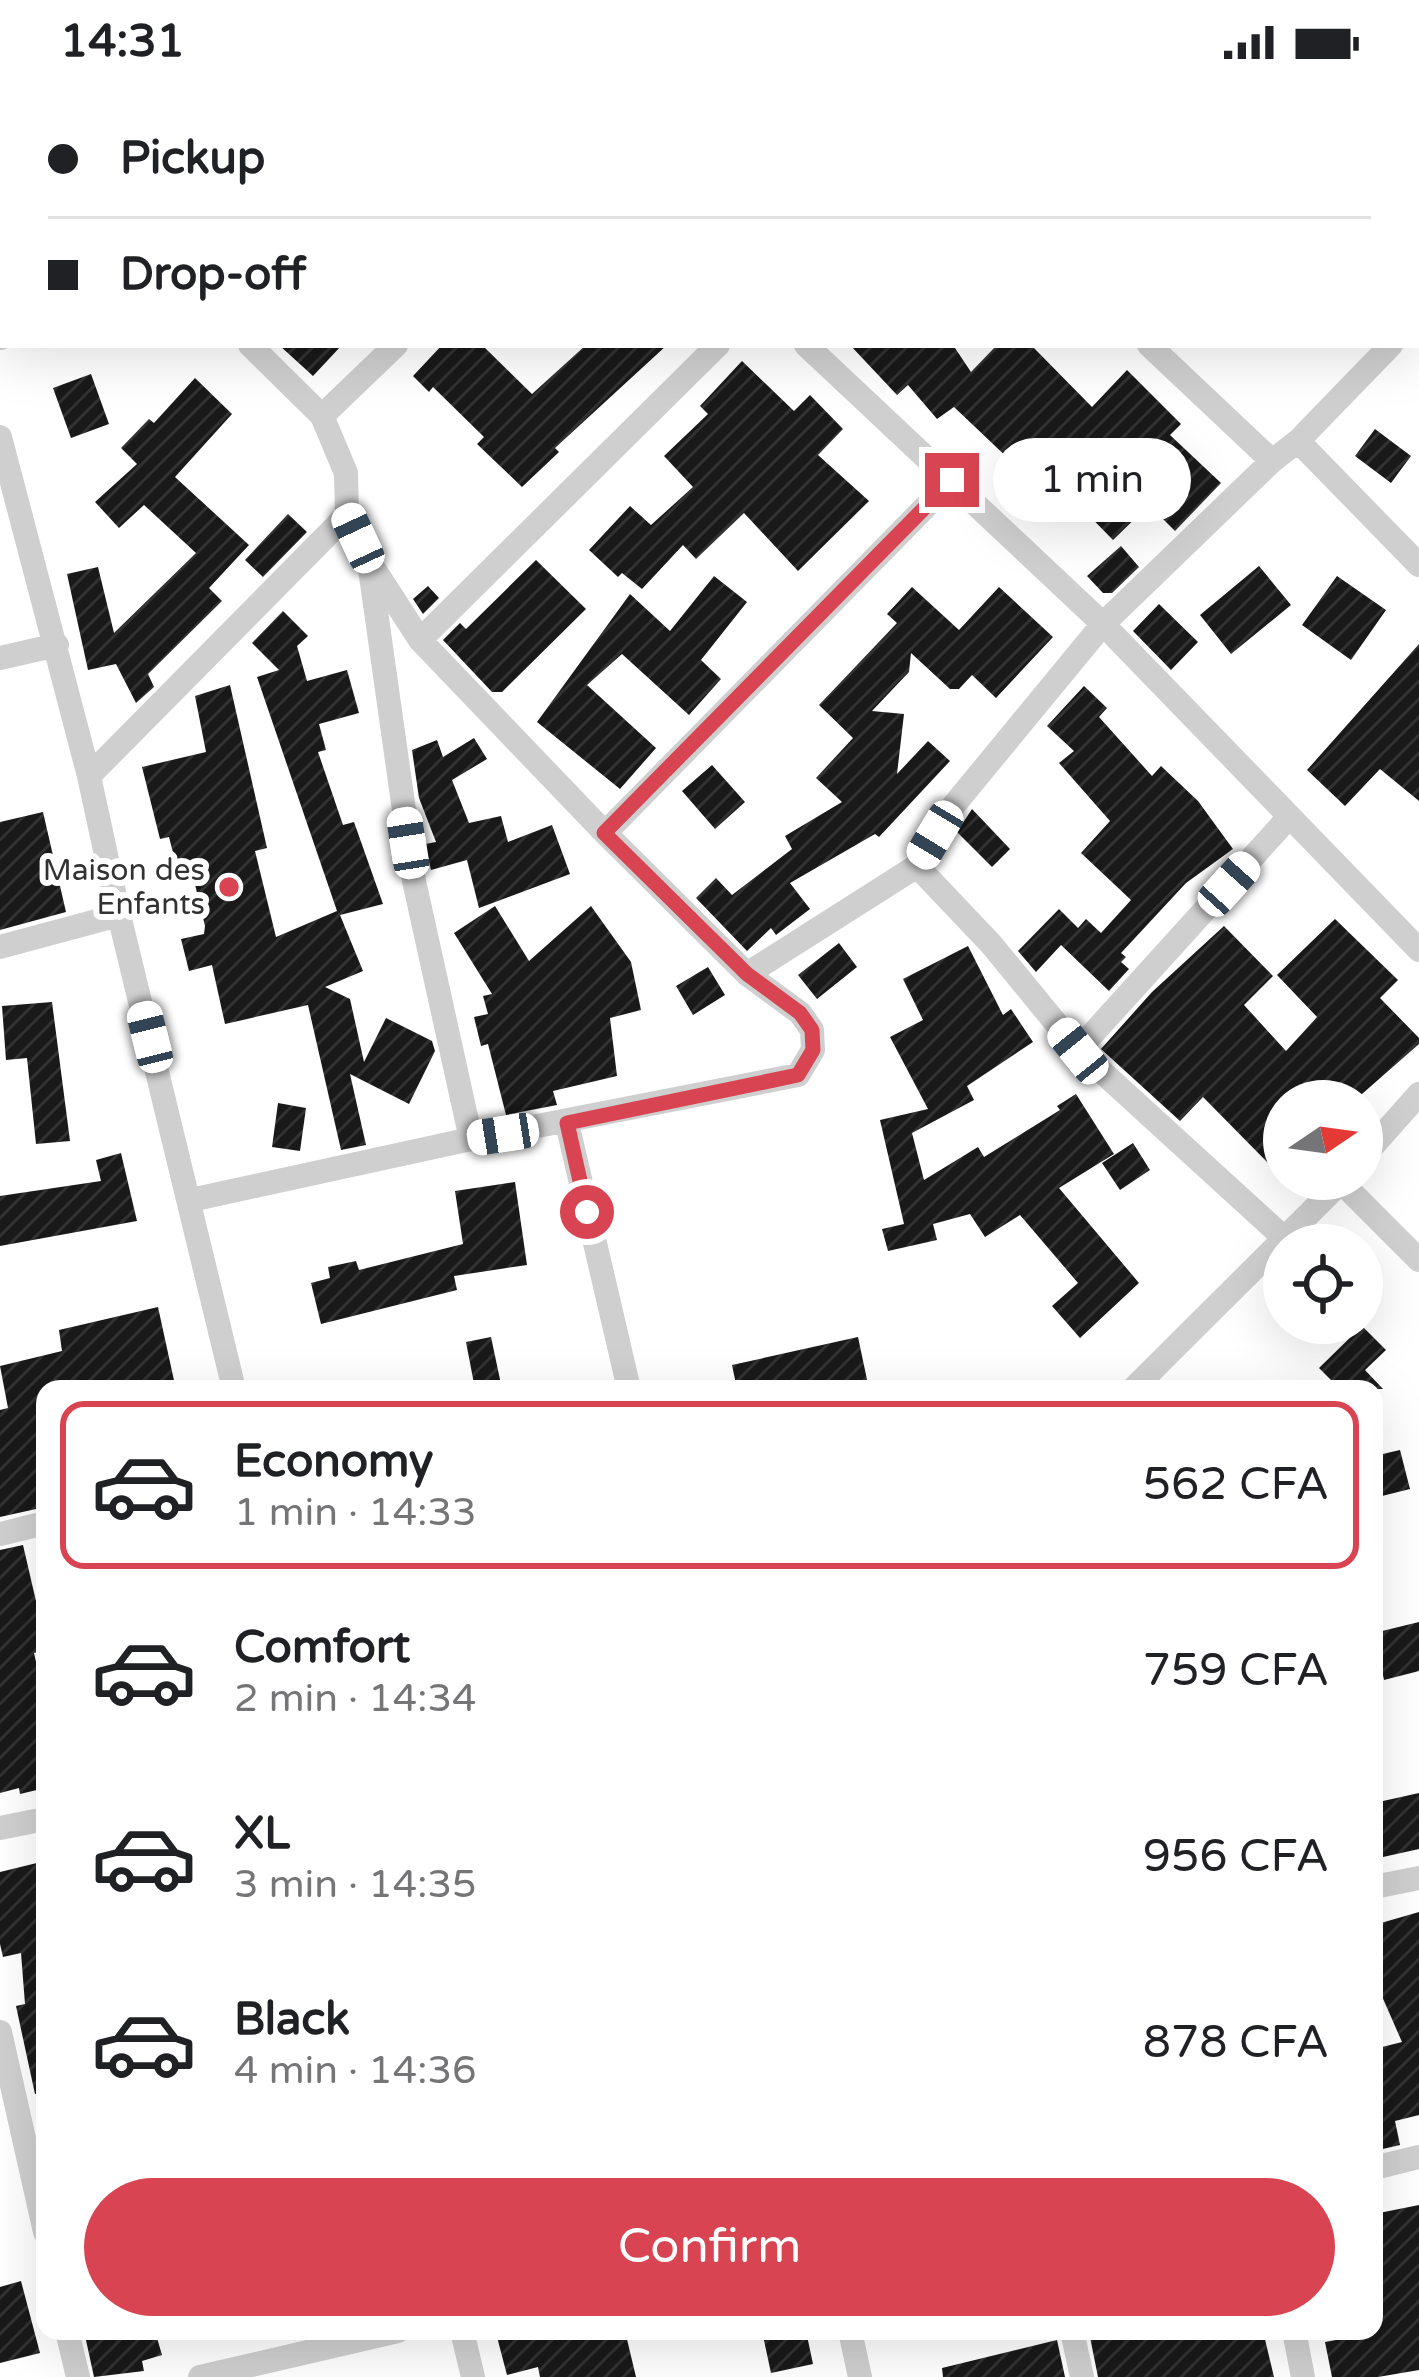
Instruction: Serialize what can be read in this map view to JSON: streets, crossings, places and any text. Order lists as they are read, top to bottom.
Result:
{
  "places": ["Maison des Enfants"],
  "north": "right",
  "page": {
    "status": "14:31",
    "banner": ["Pickup", "Drop-off"],
    "bubble": "1 min",
    "list": [
      {
        "name": "Economy",
        "note": "1 min · 14:33",
        "value": "562 CFA"
      },
      {
        "name": "Comfort",
        "note": "2 min · 14:34",
        "value": "759 CFA"
      },
      {
        "name": "XL",
        "note": "3 min · 14:35",
        "value": "956 CFA"
      },
      {
        "name": "Black",
        "note": "4 min · 14:36",
        "value": "878 CFA"
      }
    ],
    "buttons": "Confirm"
  }
}
